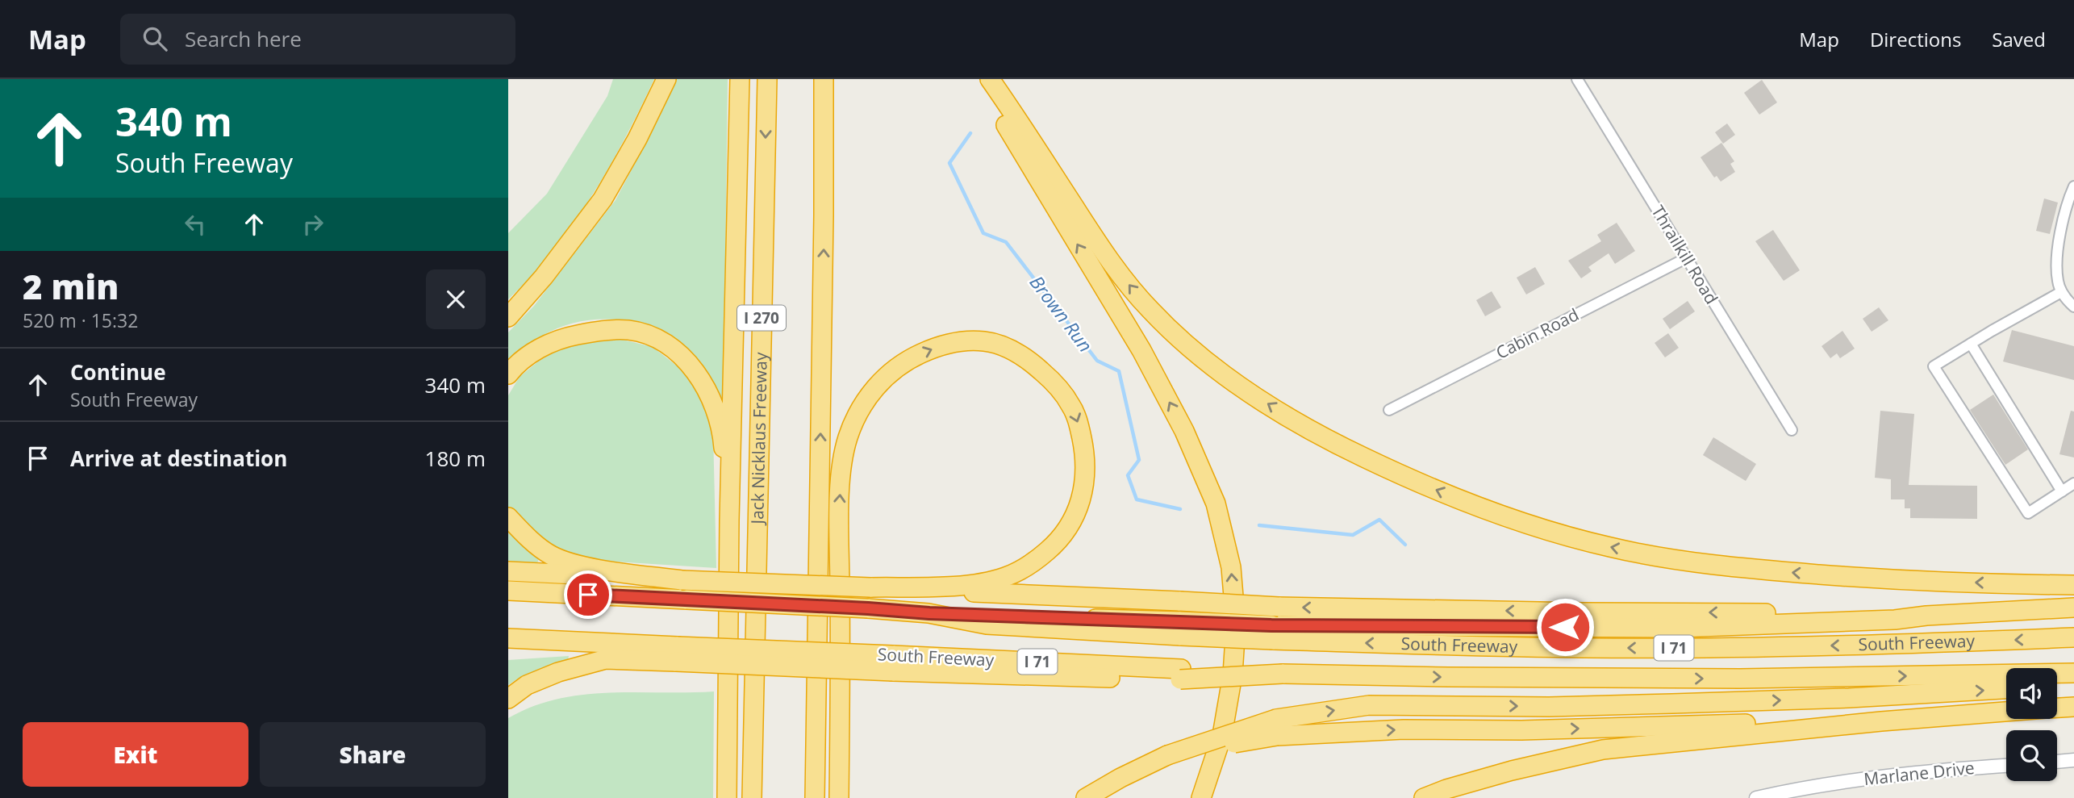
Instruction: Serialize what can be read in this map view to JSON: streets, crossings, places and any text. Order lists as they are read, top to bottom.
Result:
{
  "streets": {
    "highway": [
      "I 270",
      "Jack Nicklaus Freeway",
      "South Freeway",
      "I 71"
    ],
    "street": ["Thrailkill Road", "Cabin Road", "Marlane Drive"]
  },
  "crossings": [
    ["Thrailkill Road", "Cabin Road"]
  ],
  "water": ["Brown Run"],
  "page": {
    "header": "Map",
    "search": "Search here",
    "nav": ["Map", "Directions", "Saved"],
    "turn": ["340 m", "South Freeway"],
    "heading": ["2 min", "520 m · 15:32"],
    "list": [
      {
        "name": "Continue",
        "note": "South Freeway",
        "value": "340 m"
      },
      {
        "name": "Arrive at destination",
        "value": "180 m"
      }
    ],
    "buttons": ["Exit", "Share"]
  }
}
